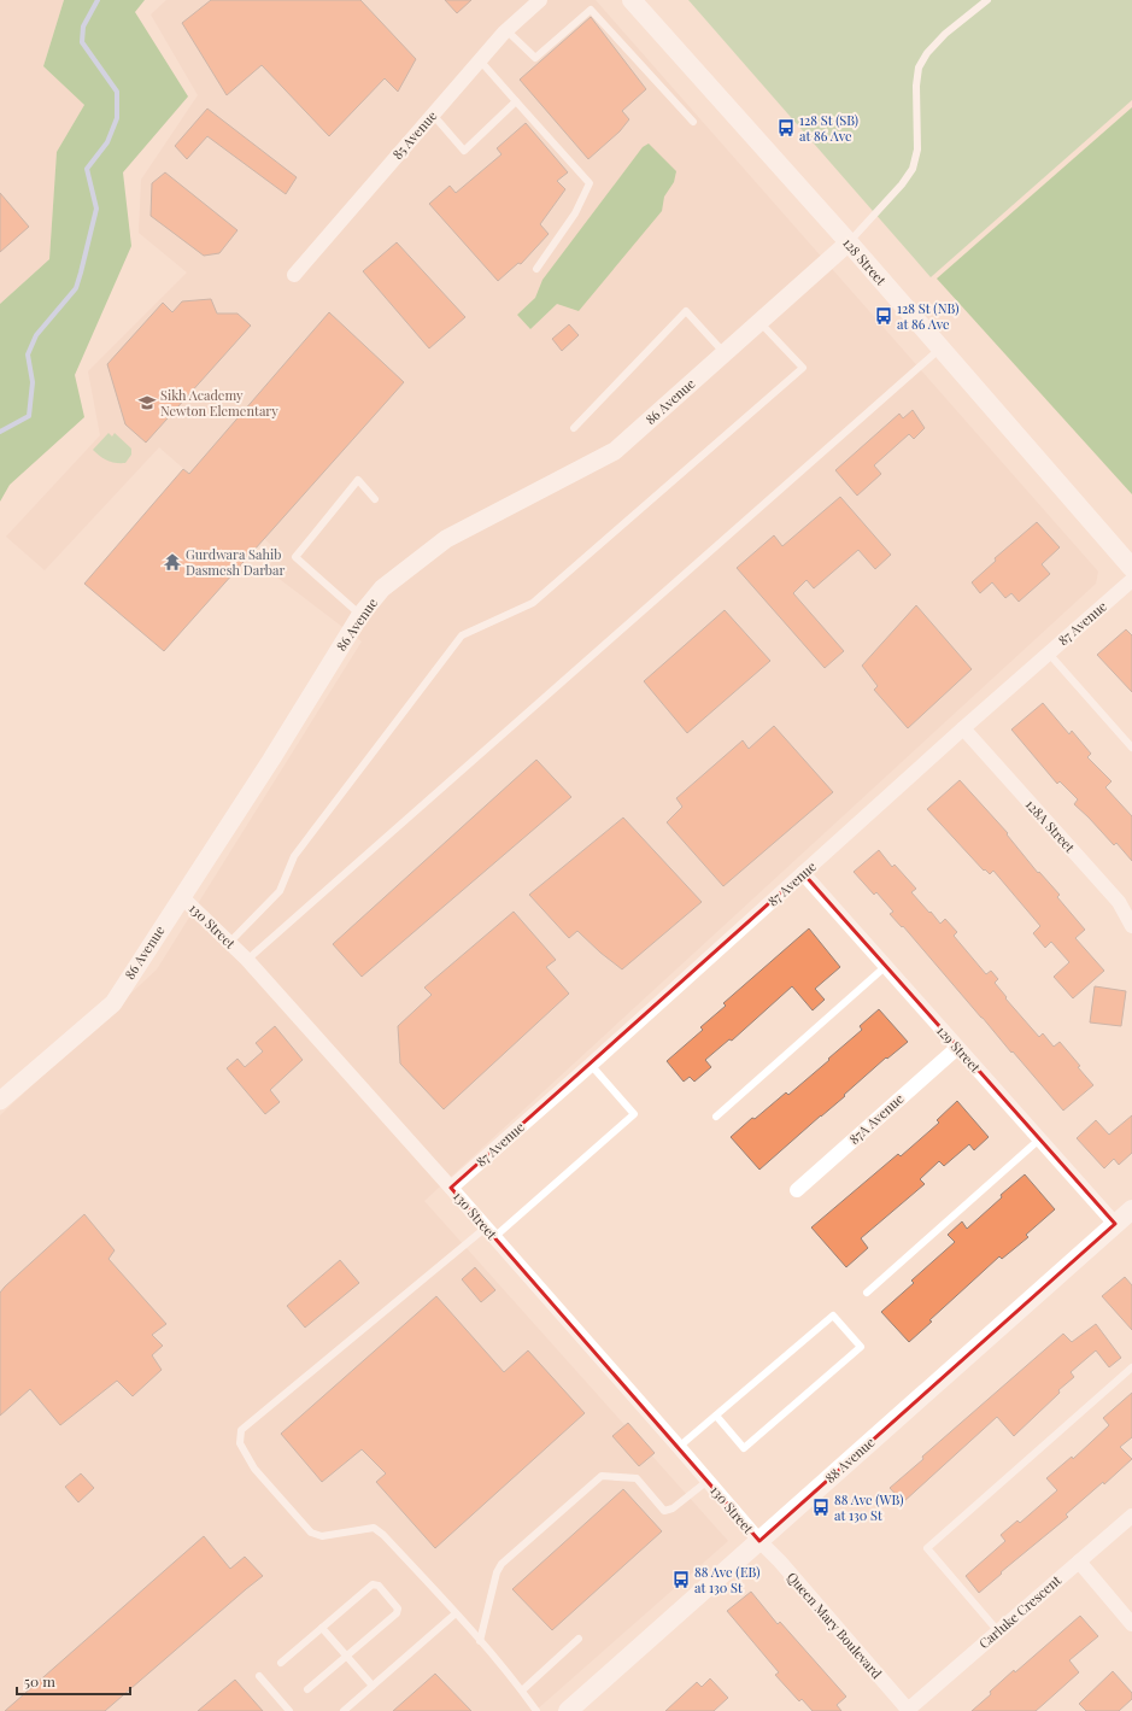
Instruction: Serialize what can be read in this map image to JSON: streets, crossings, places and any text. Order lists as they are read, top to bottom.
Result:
{
  "streets": {
    "main road": ["128 Street", "88 Avenue"],
    "street": [
      "85 Avenue",
      "86 Avenue",
      "87 Avenue",
      "128A Street",
      "130 Street",
      "129 Street",
      "87A Avenue",
      "Carluke Crescent",
      "Queen Mary Boulevard"
    ]
  },
  "crossings": [
    ["128 Street", "86 Avenue"],
    ["86 Avenue", "130 Street"],
    ["87 Avenue", "128A Street"],
    ["87 Avenue", "130 Street"],
    ["87 Avenue", "129 Street"],
    ["130 Street", "88 Avenue"],
    ["130 Street", "Queen Mary Boulevard"],
    ["129 Street", "87A Avenue"],
    ["129 Street", "88 Avenue"],
    ["88 Avenue", "Queen Mary Boulevard"],
    ["Carluke Crescent", "Queen Mary Boulevard"]
  ],
  "places": {
    "bus stop": [
      "128 St (SB) at 86 Ave",
      "128 St (NB) at 86 Ave",
      "88 Ave (WB) at 130 St",
      "88 Ave (EB) at 130 St"
    ],
    "school or university": ["Sikh Academy Newton Elementary"],
    "temple": ["Gurdwara Sahib Dasmesh Darbar"]
  },
  "scale_bar": "50 m"
}
